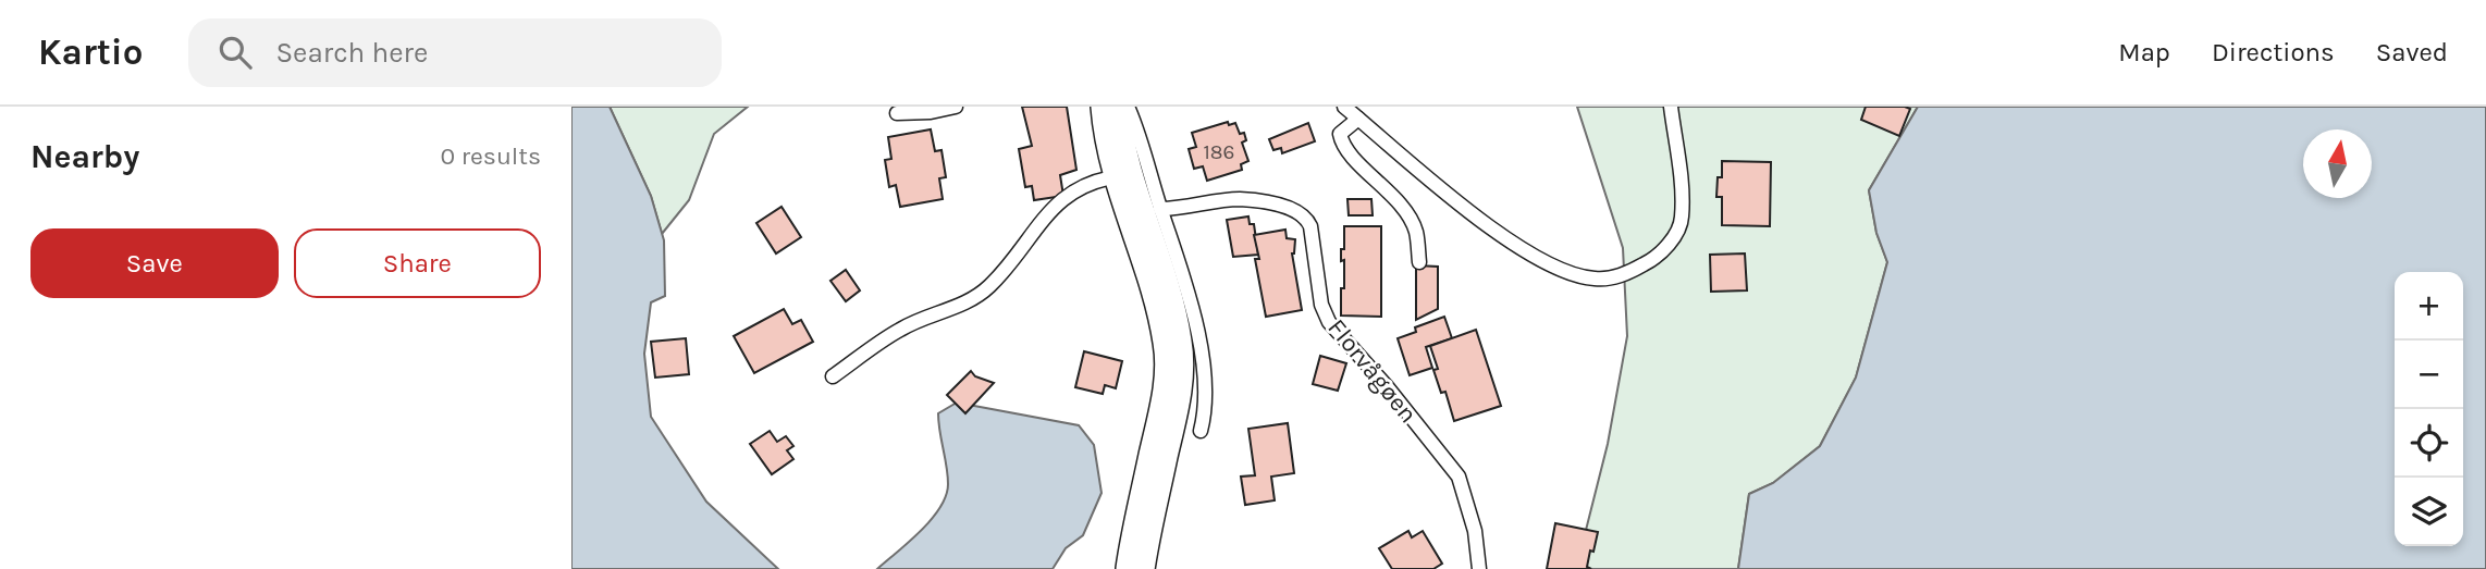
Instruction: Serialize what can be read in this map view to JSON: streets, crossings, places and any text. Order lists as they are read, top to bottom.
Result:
{
  "streets": {
    "lane": ["Florvågøen"]
  },
  "house_numbers": ["186"],
  "north": "top",
  "page": {
    "header": "Kartio",
    "search": "Search here",
    "nav": ["Map", "Directions", "Saved"],
    "heading": ["Nearby", "0 results"],
    "buttons": ["Save", "Share"],
    "map_buttons": ["+", "−"]
  }
}
